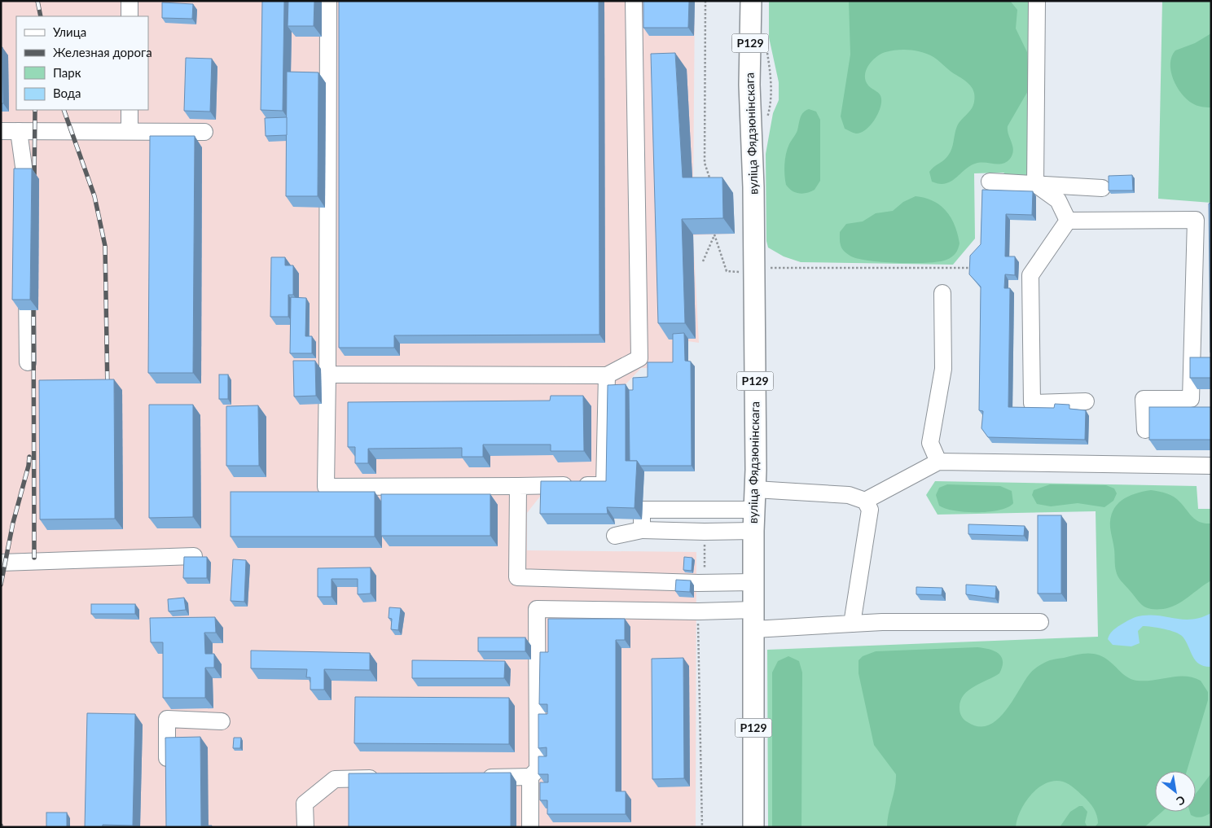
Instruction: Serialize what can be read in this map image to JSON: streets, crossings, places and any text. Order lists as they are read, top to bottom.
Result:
{
  "streets": {
    "main road": ["Р129", "вуліца Фядзюнінскага"]
  },
  "legend": [
    "Улица",
    "Железная дорога",
    "Парк",
    "Вода"
  ],
  "north": "bottom right"
}
